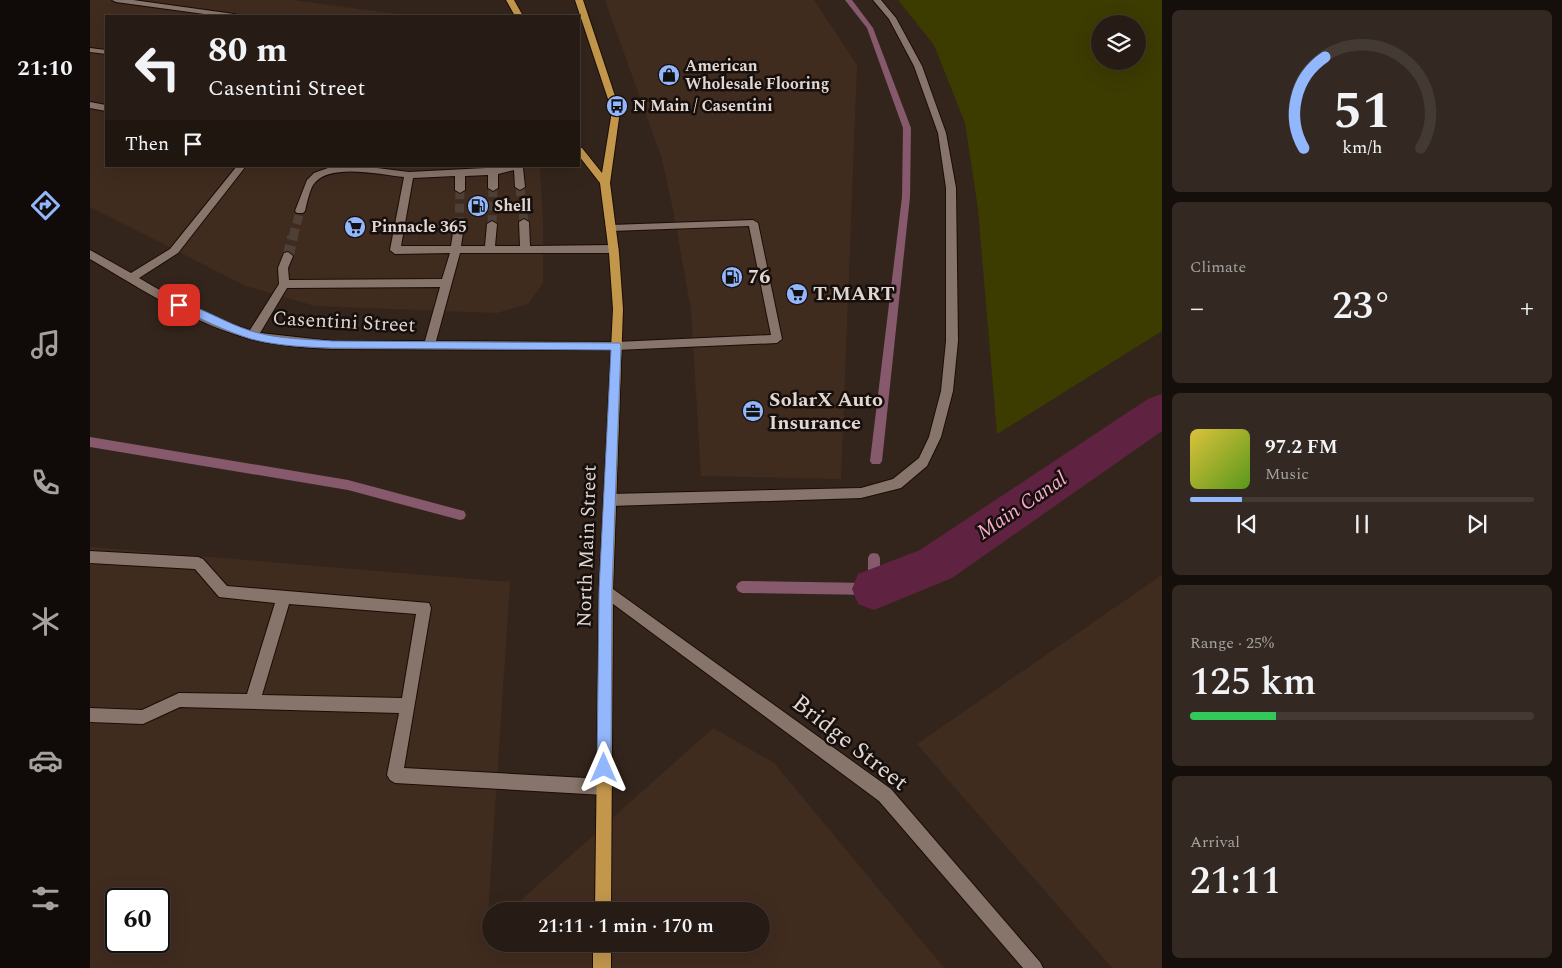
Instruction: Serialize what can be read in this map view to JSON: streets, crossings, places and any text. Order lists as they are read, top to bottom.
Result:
{
  "streets": {
    "main road": ["North Main Street"],
    "street": ["Casentini Street", "Bridge Street"]
  },
  "crossings": [
    ["Casentini Street", "North Main Street"],
    ["North Main Street", "Bridge Street"]
  ],
  "water": ["Main Canal"],
  "places": {
    "shop": ["American Wholesale Flooring"],
    "bus stop": ["N Main / Casentini"],
    "fuel station": ["Shell", "76"],
    "supermarket": ["Pinnacle 365", "T.MART"],
    "office": ["SolarX Auto Insurance"]
  },
  "page": {
    "tabs": "21:10",
    "turn": ["80 m", "Casentini Street"],
    "then": "Then",
    "tile": [
      "Climate",
      ["Range · 25%", "125 km"],
      ["Arrival", "21:11"]
    ],
    "heat": ["−", "23°", "+"],
    "song": ["97.2 FM", "Music"],
    "limit": "60",
    "trip": "21:11 · 1 min · 170 m",
    "gauge": ["51", "km/h"]
  }
}
